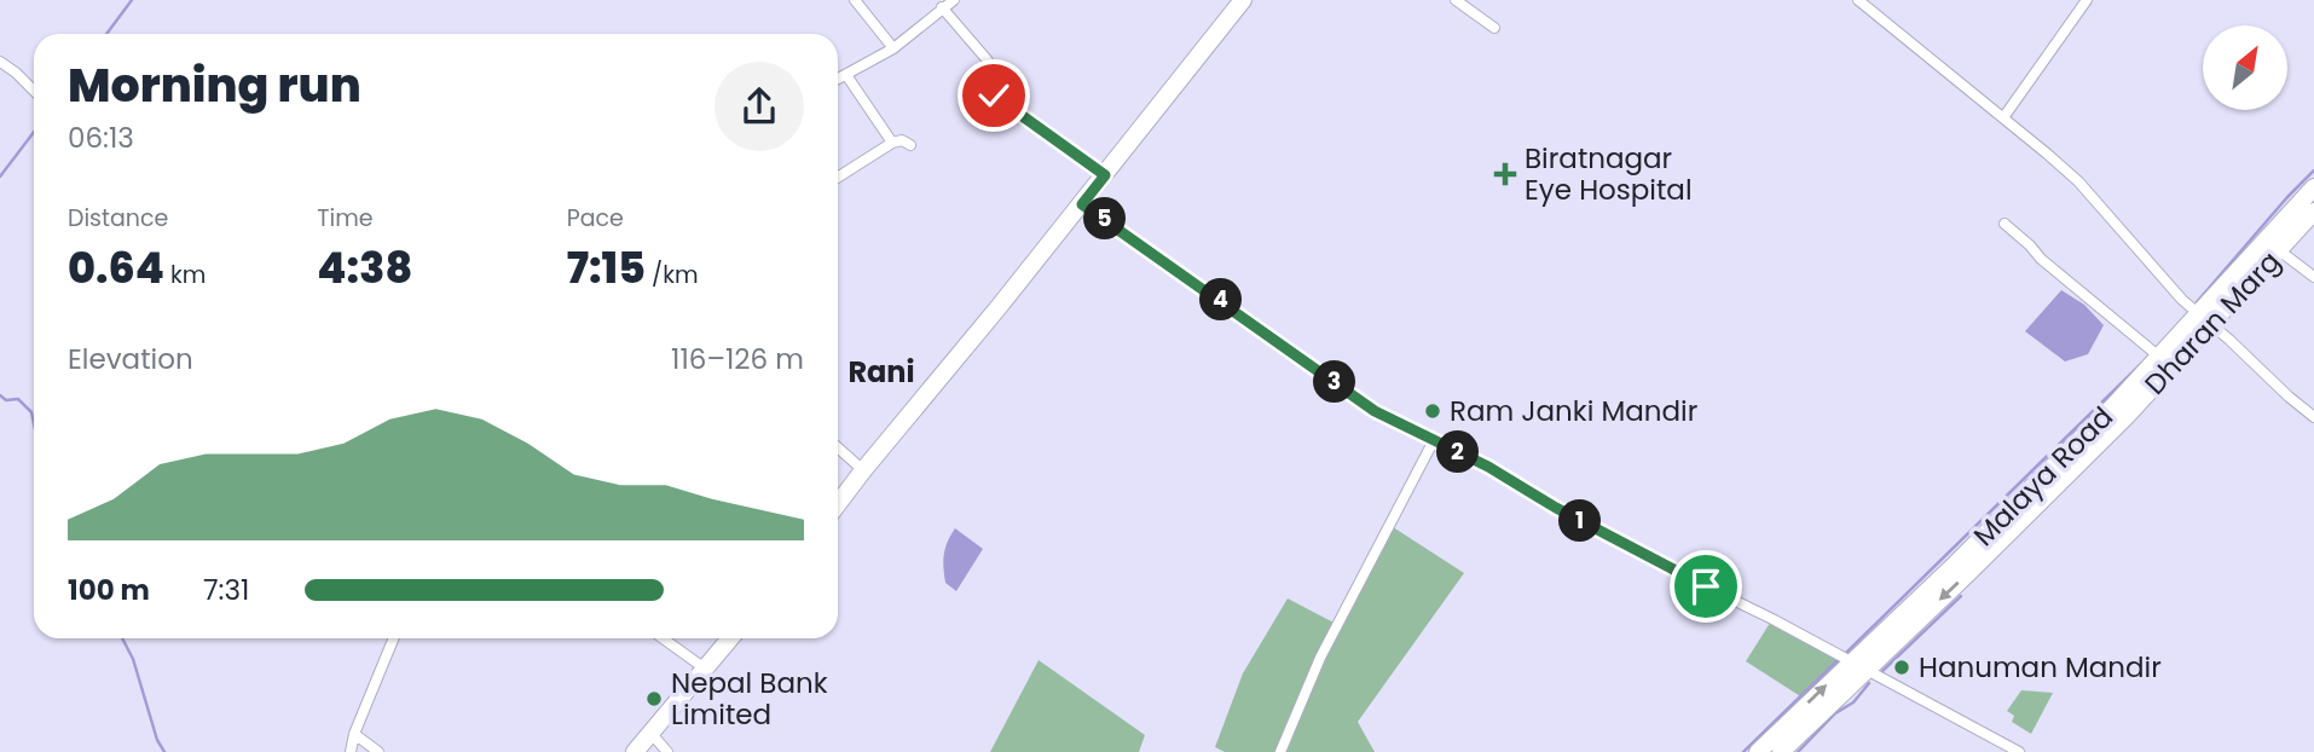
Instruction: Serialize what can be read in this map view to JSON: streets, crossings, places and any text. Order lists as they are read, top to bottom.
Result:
{
  "streets": {
    "main road": ["Dharan Marg", "Malaya Road"]
  },
  "crossings": [
    ["Dharan Marg", "Malaya Road"]
  ],
  "districts": ["Rani"],
  "places": {
    "health": ["Biratnagar Eye Hospital"],
    "other": ["Ram Janki Mandir", "Hanuman Mandir", "Nepal Bank Limited"]
  },
  "north": "top right",
  "page": {
    "heading": ["Morning run", "06:13"],
    "stats": [
      ["Distance", "0.64 km"],
      ["Time", "4:38"],
      ["Pace", "7:15 /km"]
    ],
    "pins": [
      "5",
      "4",
      "3",
      "2",
      "1"
    ],
    "chart": ["Elevation", "116–126 m"],
    "list": [
      {
        "name": "100 m",
        "note": "7:31"
      }
    ]
  }
}
